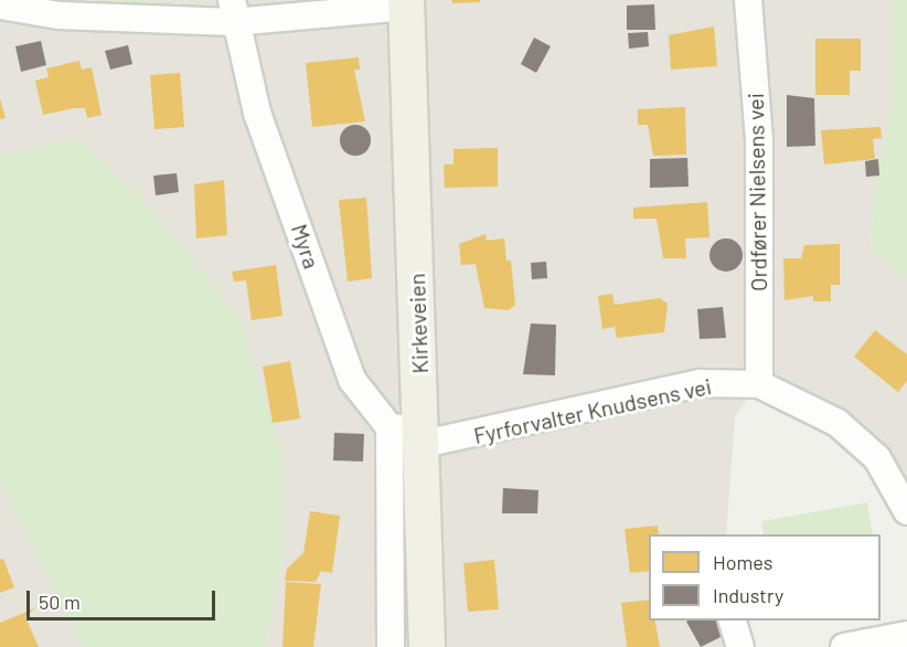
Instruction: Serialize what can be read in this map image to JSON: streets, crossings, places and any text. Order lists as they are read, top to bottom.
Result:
{
  "streets": {
    "main road": ["Kirkeveien"],
    "street": ["Ordfører Nielsens vei", "Myra", "Fyrforvalter Knudsens vei"]
  },
  "crossings": [
    ["Ordfører Nielsens vei", "Fyrforvalter Knudsens vei"],
    ["Kirkeveien", "Fyrforvalter Knudsens vei"]
  ],
  "legend": ["Homes", "Industry"],
  "scale_bar": "50 m"
}
